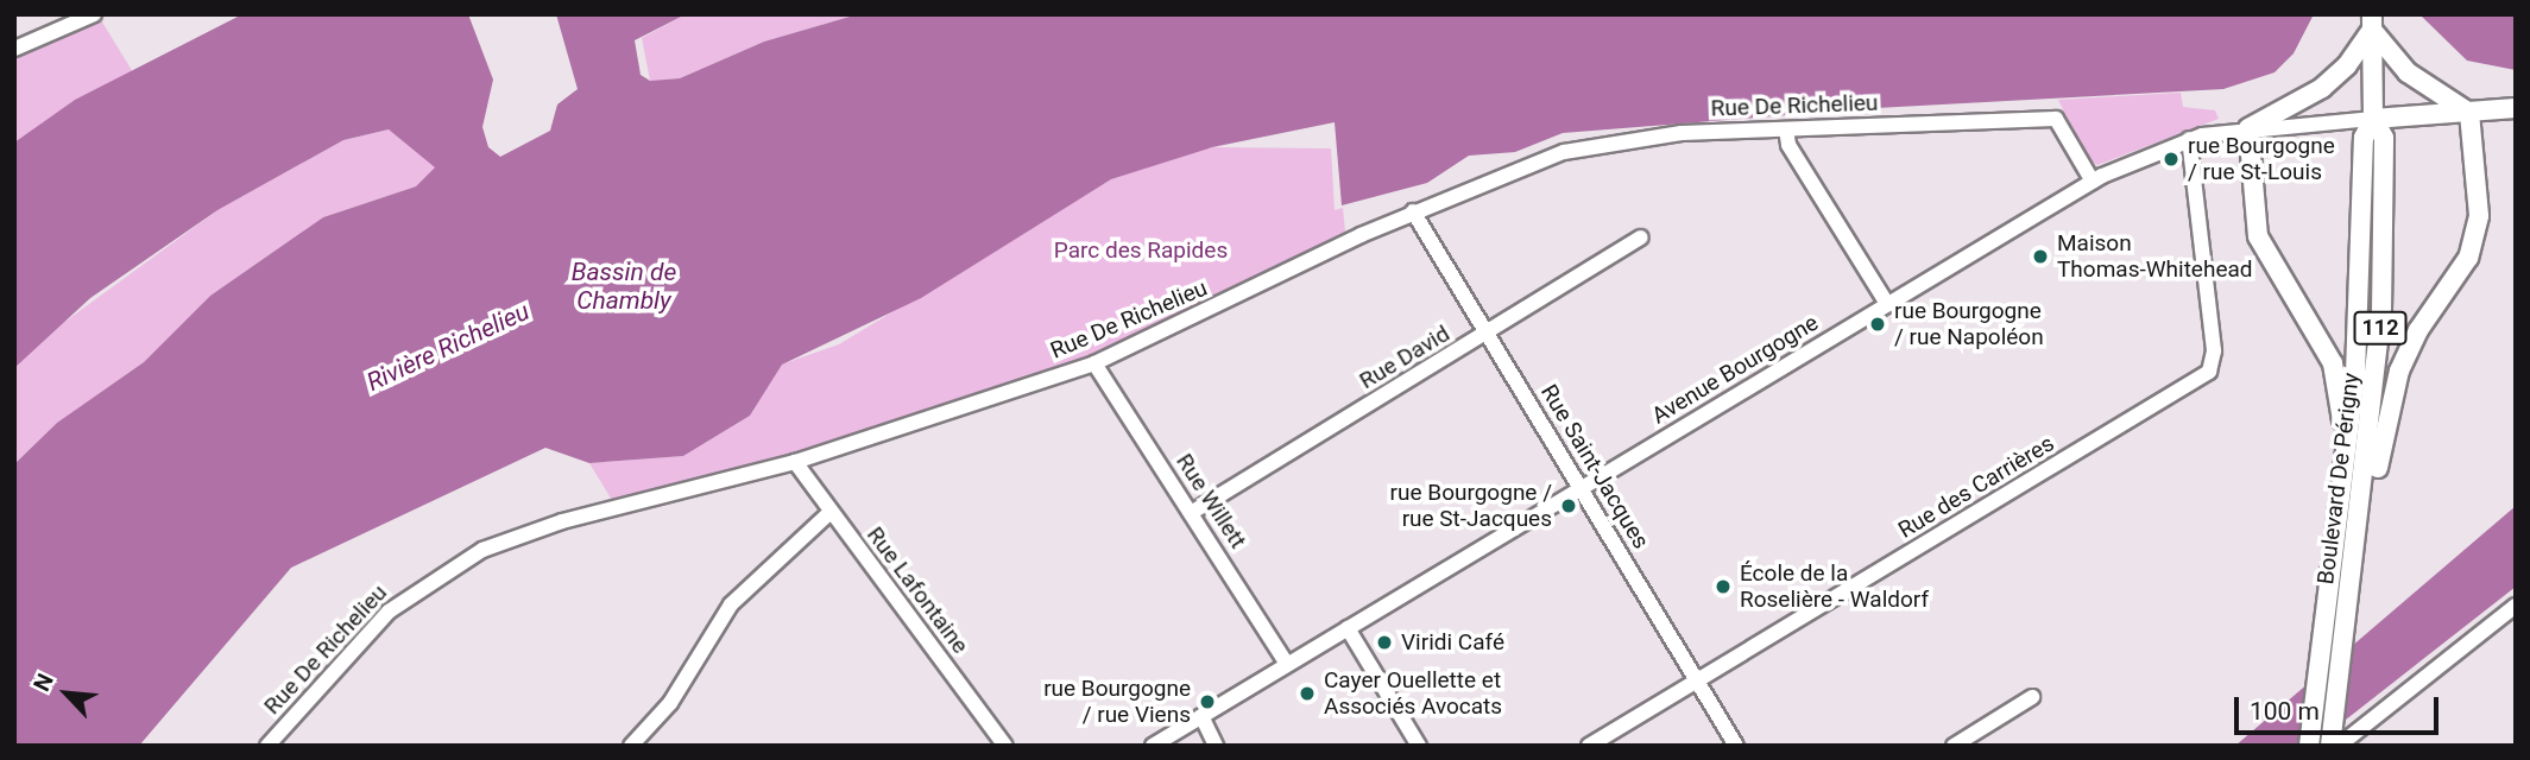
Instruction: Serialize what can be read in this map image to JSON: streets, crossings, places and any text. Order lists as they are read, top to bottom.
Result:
{
  "streets": {
    "main road": ["112", "Boulevard De Périgny"],
    "street": [
      "Rue De Richelieu",
      "Rue David",
      "Avenue Bourgogne",
      "Rue Saint-Jacques",
      "Rue des Carrières",
      "Rue Willett",
      "Rue Lafontaine"
    ]
  },
  "crossings": [
    ["Rue De Richelieu", "Avenue Bourgogne"],
    ["Rue De Richelieu", "Rue Saint-Jacques"],
    ["Rue De Richelieu", "Rue Willett"],
    ["Rue De Richelieu", "Rue Lafontaine"],
    ["Rue David", "Rue Saint-Jacques"],
    ["Rue David", "Rue Willett"],
    ["Avenue Bourgogne", "Rue Saint-Jacques"],
    ["Avenue Bourgogne", "Boulevard De Périgny"],
    ["Avenue Bourgogne", "Rue des Carrières"],
    ["Avenue Bourgogne", "Rue Willett"],
    ["Rue Saint-Jacques", "Rue des Carrières"]
  ],
  "water": ["Bassin de Chambly", "Rivière Richelieu"],
  "parks": ["Parc des Rapides"],
  "places": [
    "rue Bourgogne / rue St-Louis",
    "Maison Thomas-Whitehead",
    "rue Bourgogne / rue Napoléon",
    "rue Bourgogne / rue St-Jacques",
    "École de la Roselière - Waldorf",
    "Viridi Café",
    "Cayer Ouellette et Associés Avocats",
    "rue Bourgogne / rue Viens"
  ],
  "scale_bar": "100 m",
  "north": "top left"
}
